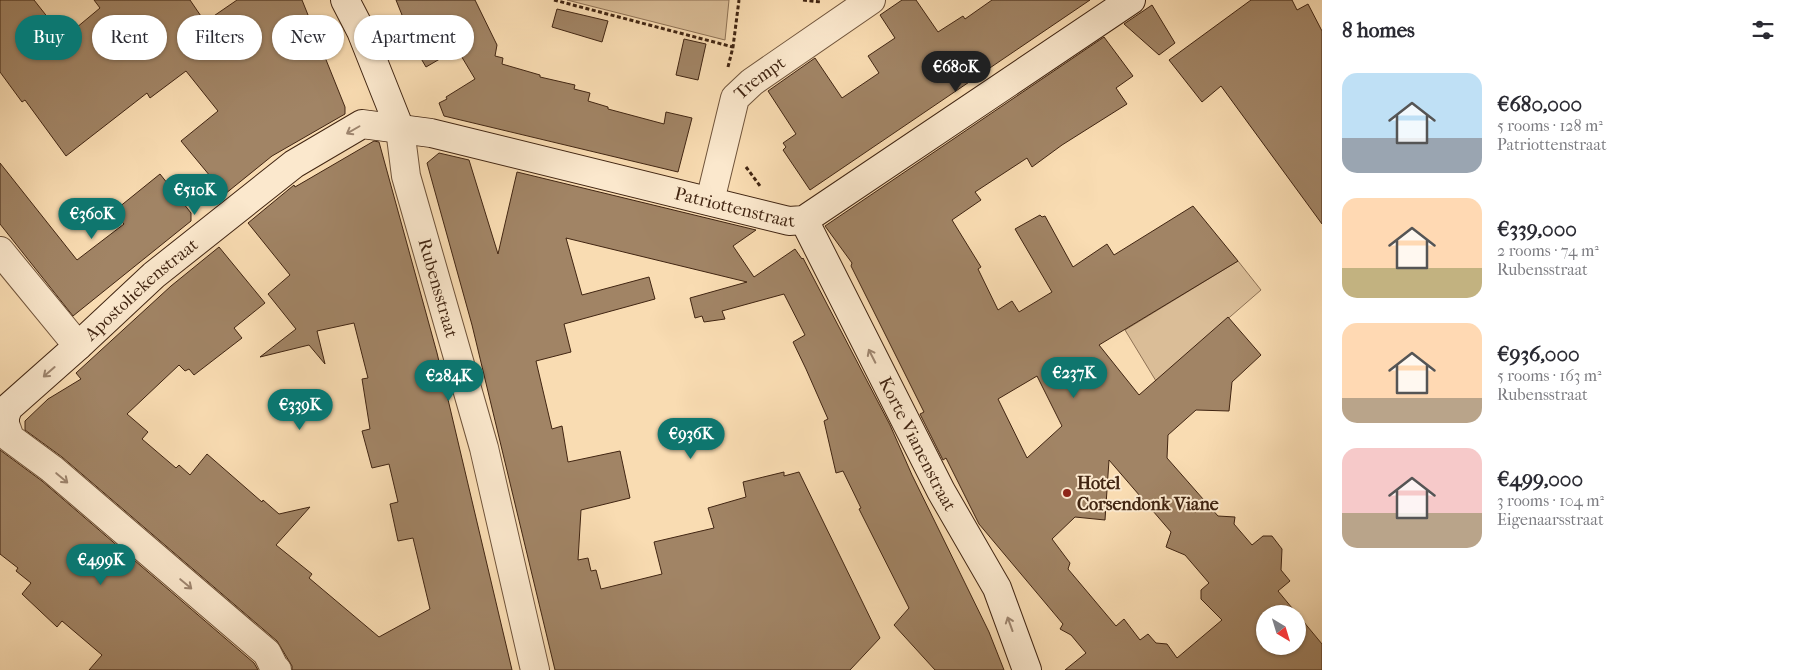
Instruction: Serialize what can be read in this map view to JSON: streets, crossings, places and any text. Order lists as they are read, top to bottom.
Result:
{
  "streets": {
    "street": [
      "Trempt",
      "Patriottenstraat",
      "Rubensstraat",
      "Apostoliekenstraat",
      "Korte Vianenstraat"
    ]
  },
  "crossings": [
    ["Trempt", "Patriottenstraat"],
    ["Patriottenstraat", "Rubensstraat"],
    ["Patriottenstraat", "Apostoliekenstraat"],
    ["Patriottenstraat", "Korte Vianenstraat"],
    ["Rubensstraat", "Apostoliekenstraat"]
  ],
  "one_way": ["Korte Vianenstraat"],
  "places": ["Hotel Corsendonk Viane"],
  "north": "bottom right",
  "page": {
    "heading": "8 homes",
    "chip": [
      "Buy",
      "Rent",
      "Filters",
      "New",
      "Apartment"
    ],
    "price": [
      "€680K",
      "€510K",
      "€360K",
      "€237K",
      "€284K",
      "€339K",
      "€936K",
      "€499K"
    ],
    "list": [
      {
        "name": "€680,000",
        "note": "5 rooms · 128 m² · Patriottenstraat"
      },
      {
        "name": "€339,000",
        "note": "2 rooms · 74 m² · Rubensstraat"
      },
      {
        "name": "€936,000",
        "note": "5 rooms · 163 m² · Rubensstraat"
      },
      {
        "name": "€499,000",
        "note": "3 rooms · 104 m² · Eigenaarsstraat"
      }
    ]
  }
}
